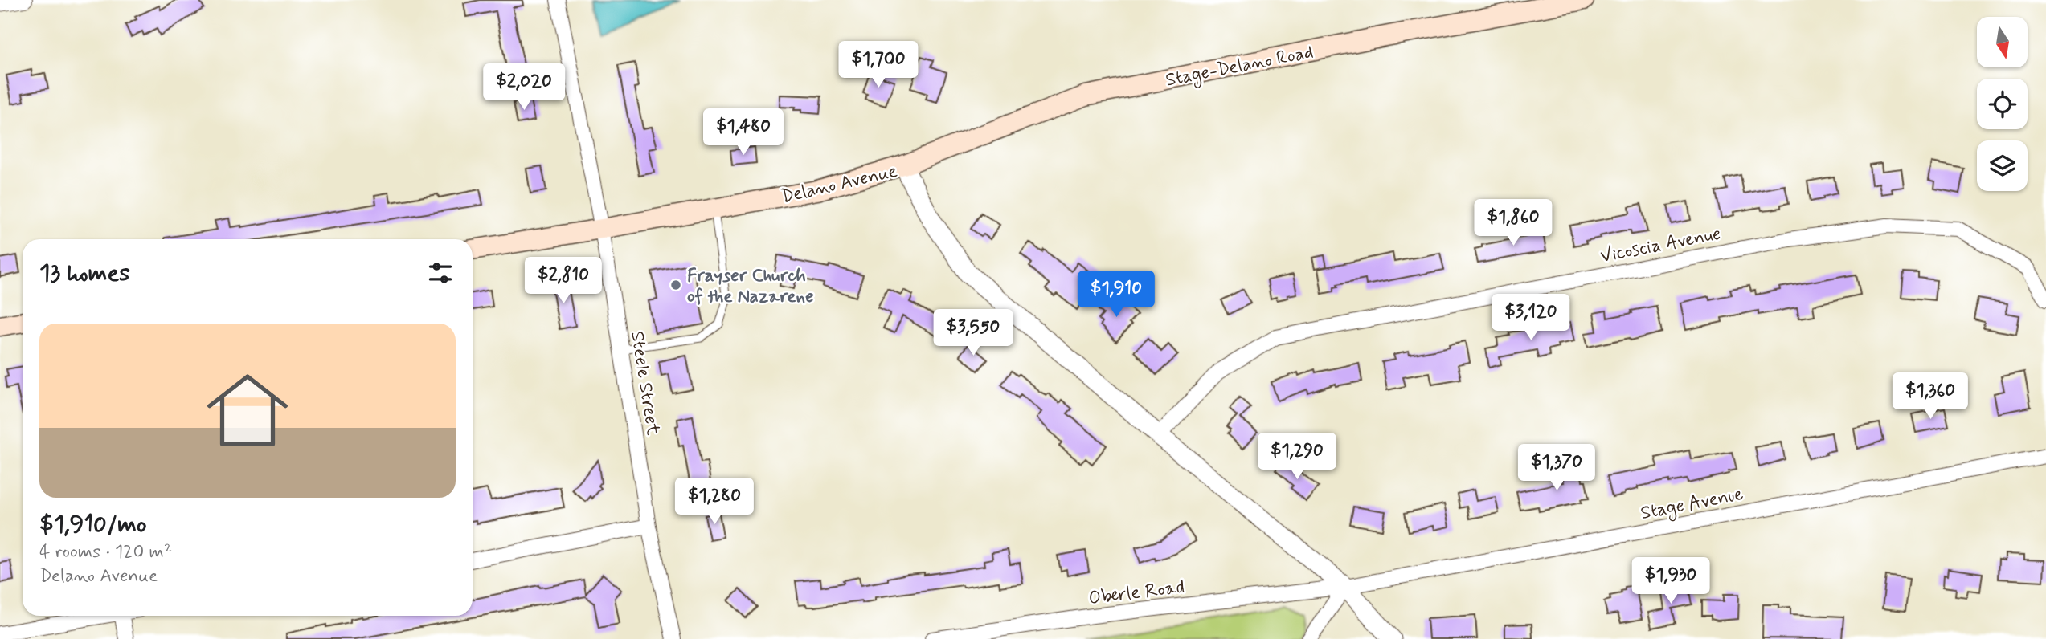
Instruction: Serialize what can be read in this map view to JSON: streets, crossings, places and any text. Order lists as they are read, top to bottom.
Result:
{
  "streets": {
    "main road": ["Stage-Delano Road", "Delano Avenue"],
    "street": [
      "Vicoscia Avenue",
      "Steele Street",
      "Stage Avenue",
      "Oberle Road"
    ]
  },
  "crossings": [
    ["Stage-Delano Road", "Delano Avenue"],
    ["Delano Avenue", "Vicoscia Avenue"],
    ["Delano Avenue", "Steele Street"],
    ["Delano Avenue", "Stage Avenue"],
    ["Delano Avenue", "Oberle Road"],
    ["Stage Avenue", "Oberle Road"]
  ],
  "places": ["Frayser Church of the Nazarene"],
  "north": "bottom",
  "page": {
    "price": [
      "$1,700",
      "$2,020",
      "$1,480",
      "$1,860",
      "$2,810",
      "$1,910",
      "$3,120",
      "$3,550",
      "$1,360",
      "$1,290",
      "$1,370",
      "$1,280",
      "$1,930"
    ],
    "heading": "13 homes",
    "list": [
      {
        "name": "$1,910/mo",
        "note": "4 rooms · 120 m² · Delano Avenue"
      }
    ]
  }
}
